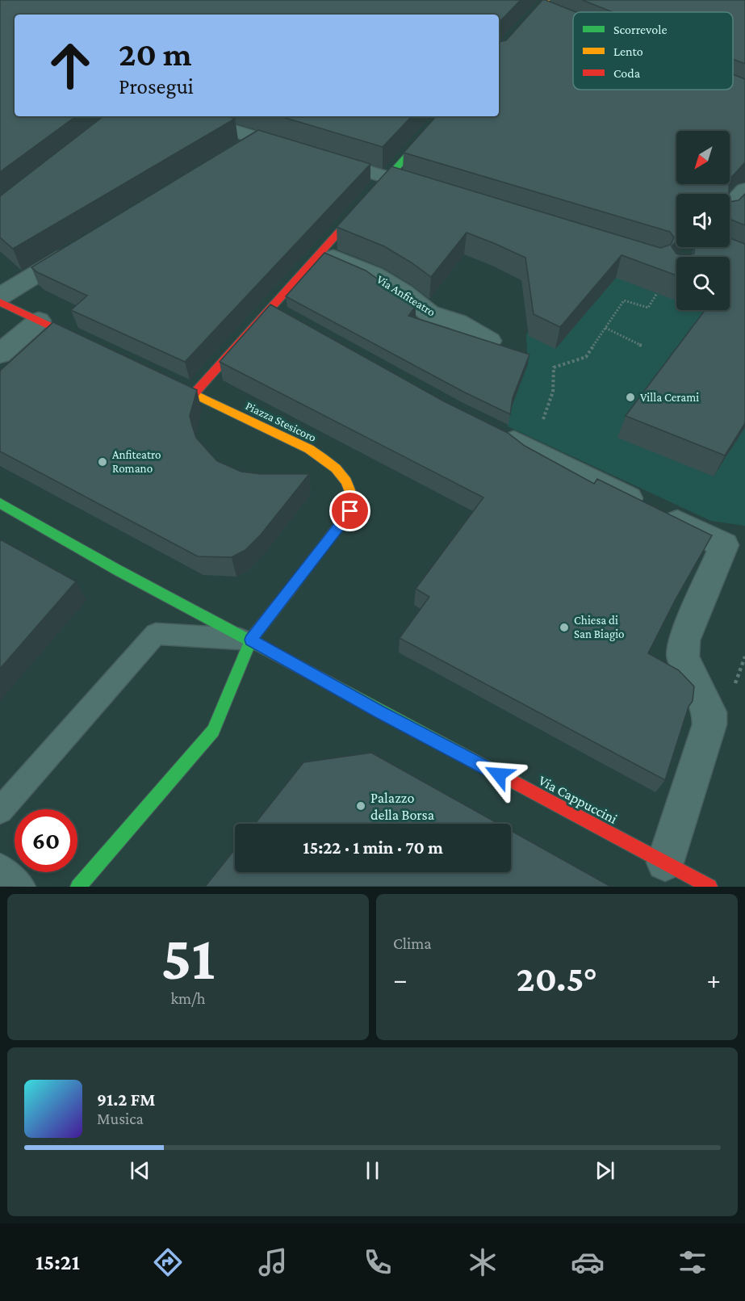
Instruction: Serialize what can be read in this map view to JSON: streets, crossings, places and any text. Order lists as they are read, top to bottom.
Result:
{
  "streets": {
    "main road": ["Piazza Stesicoro", "Via Cappuccini"],
    "street": ["Via Anfiteatro"]
  },
  "crossings": [
    ["Piazza Stesicoro", "Via Cappuccini"]
  ],
  "places": [
    "Villa Cerami",
    "Anfiteatro Romano",
    "Chiesa di San Biagio",
    "Palazzo della Borsa"
  ],
  "legend": ["Scorrevole", "Lento", "Coda"],
  "north": "bottom left",
  "page": {
    "turn": ["20 m", "Prosegui"],
    "limit": "60",
    "trip": "15:22 · 1 min · 70 m",
    "tile": [
      ["51", "km/h"],
      "Clima"
    ],
    "heat": ["−", "20.5°", "+"],
    "song": ["91.2 FM", "Musica"],
    "tabs": "15:21"
  }
}
